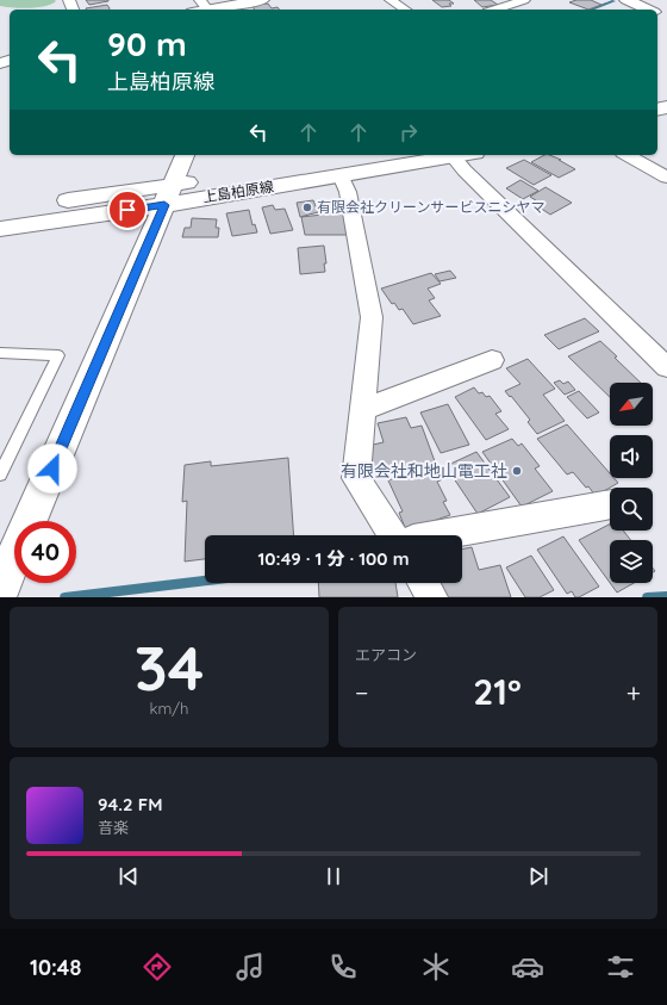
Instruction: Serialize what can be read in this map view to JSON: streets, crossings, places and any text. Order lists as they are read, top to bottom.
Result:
{
  "streets": {
    "street": ["上島柏原線"]
  },
  "places": ["有限会社クリーンサービスニシヤマ", "有限会社和地山電工社"],
  "north": "bottom left",
  "page": {
    "turn": ["90 m", "上島柏原線"],
    "limit": "40",
    "trip": "10:49 · 1 分 · 100 m",
    "tile": [
      ["34", "km/h"],
      "エアコン"
    ],
    "heat": ["−", "21°", "+"],
    "song": ["94.2 FM", "音楽"],
    "tabs": "10:48"
  }
}
